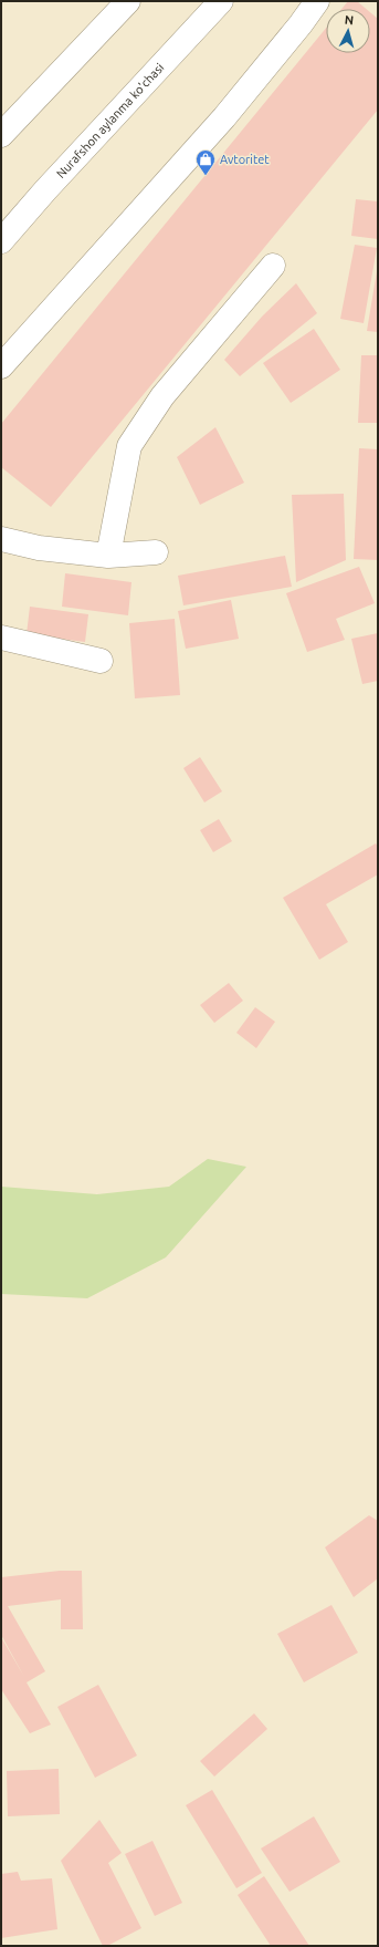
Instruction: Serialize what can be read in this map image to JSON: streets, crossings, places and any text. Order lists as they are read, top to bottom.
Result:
{
  "streets": {
    "main road": ["Nurafshon aylanma ko'chasi"]
  },
  "places": {
    "shop": ["Avtoritet"]
  },
  "north": "top"
}
